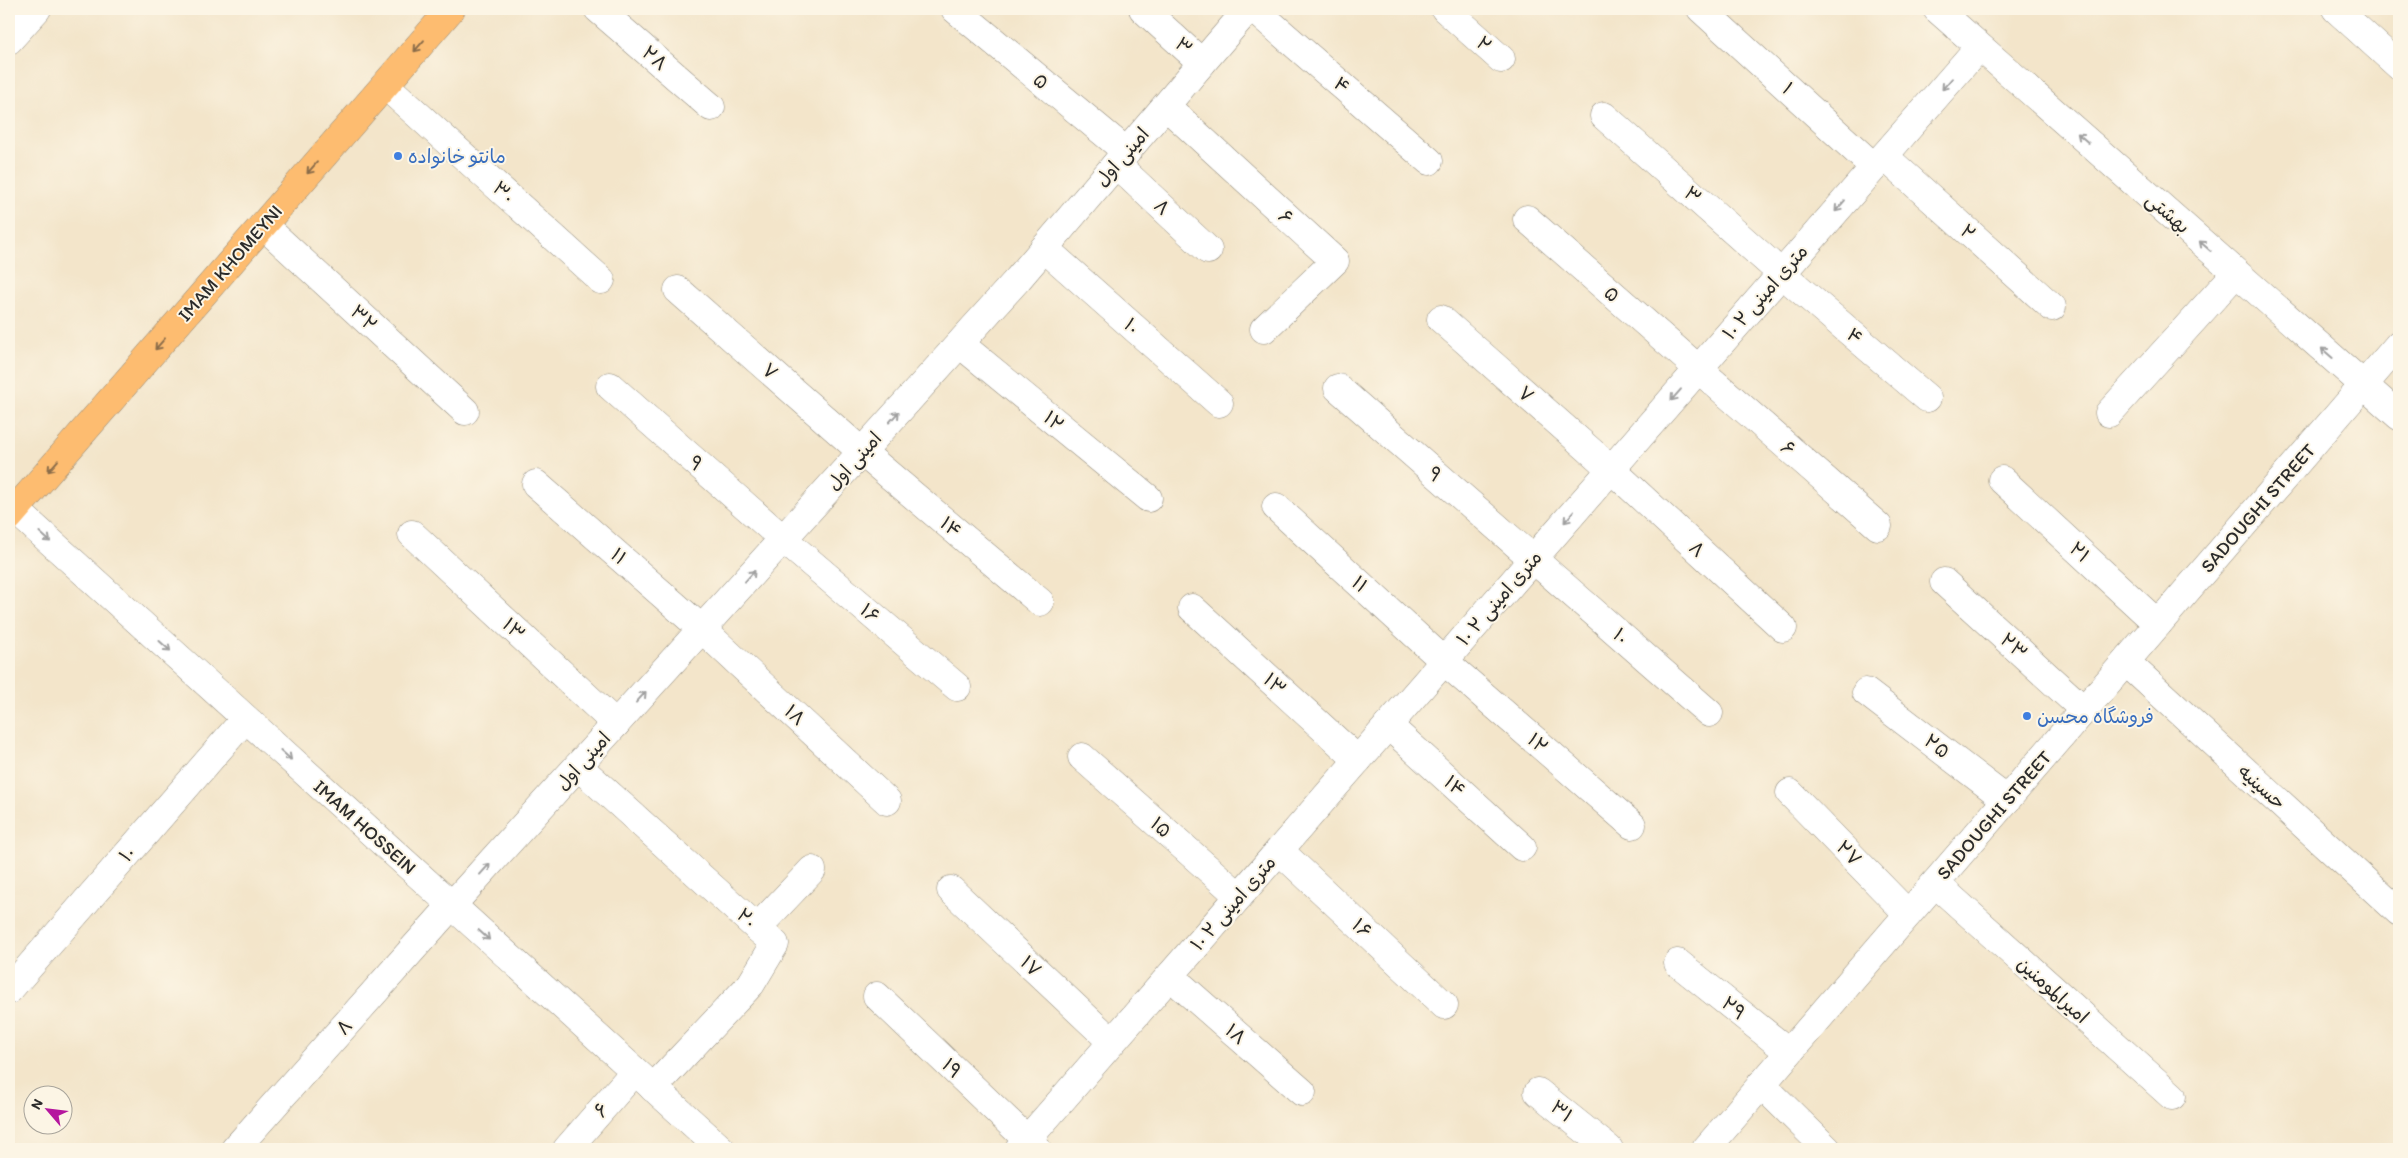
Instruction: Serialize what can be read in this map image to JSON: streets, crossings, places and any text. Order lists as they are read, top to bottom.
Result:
{
  "streets": {
    "main road": ["IMAM KHOMEYNI"],
    "street": [
      "۲",
      "۳",
      "۲۸",
      "۵",
      "۴",
      "۱",
      "امینی اول",
      "۳۰",
      "۸",
      "بهشتی",
      "۶",
      "۱۰ متری امینی ۲",
      "۳۲",
      "۱۰",
      "۷",
      "۱۲",
      "۹",
      "SADOUGHI STREET",
      "۱۴",
      "۲۱",
      "۱۱",
      "۱۶",
      "۱۳",
      "۲۳",
      "۱۸",
      "۲۵",
      "حسینیه",
      "IMAM HOSSEIN",
      "۱۵",
      "۲۷",
      "۲۰",
      "۱۷",
      "امیرالمومنین",
      "۲۹",
      "۱۹",
      "۳۱"
    ]
  },
  "crossings": [
    ["۲", "۱"],
    ["۲", "۱۰ متری امینی ۲"],
    ["۳", "۴"],
    ["۳", "امینی اول"],
    ["۳", "۱۰ متری امینی ۲"],
    ["۵", "امینی اول"],
    ["۵", "۸"],
    ["۵", "۶"],
    ["۵", "۱۰ متری امینی ۲"],
    ["۴", "۱۰ متری امینی ۲"],
    ["۱", "۱۰ متری امینی ۲"],
    ["امینی اول", "۸"],
    ["امینی اول", "۶"],
    ["امینی اول", "۱۰"],
    ["امینی اول", "۷"],
    ["امینی اول", "۱۲"],
    ["امینی اول", "۹"],
    ["امینی اول", "۱۴"],
    ["امینی اول", "۱۱"],
    ["امینی اول", "۱۶"],
    ["امینی اول", "۱۳"],
    ["امینی اول", "۱۸"],
    ["امینی اول", "IMAM HOSSEIN"],
    ["امینی اول", "۲۰"],
    ["۳۰", "IMAM KHOMEYNI"],
    ["۸", "۱۰ متری امینی ۲"],
    ["۸", "۷"],
    ["۸", "IMAM HOSSEIN"],
    ["بهشتی", "۱۰ متری امینی ۲"],
    ["بهشتی", "SADOUGHI STREET"],
    ["۶", "۱۰ متری امینی ۲"],
    ["۶", "IMAM HOSSEIN"],
    ["۶", "۲۰"],
    ["IMAM KHOMEYNI", "۳۲"],
    ["IMAM KHOMEYNI", "IMAM HOSSEIN"],
    ["۱۰ متری امینی ۲", "۱۰"],
    ["۱۰ متری امینی ۲", "۷"],
    ["۱۰ متری امینی ۲", "۱۲"],
    ["۱۰ متری امینی ۲", "۹"],
    ["۱۰ متری امینی ۲", "۱۴"],
    ["۱۰ متری امینی ۲", "۱۱"],
    ["۱۰ متری امینی ۲", "۱۶"],
    ["۱۰ متری امینی ۲", "۱۳"],
    ["۱۰ متری امینی ۲", "۱۸"],
    ["۱۰ متری امینی ۲", "۱۵"],
    ["۱۰ متری امینی ۲", "۱۷"],
    ["۱۰ متری امینی ۲", "۱۹"],
    ["۱۰", "۹"],
    ["۱۰", "IMAM HOSSEIN"],
    ["۷", "۱۴"],
    ["۱۲", "۱۱"],
    ["۹", "۱۶"],
    ["SADOUGHI STREET", "۲۱"],
    ["SADOUGHI STREET", "۲۳"],
    ["SADOUGHI STREET", "۲۵"],
    ["SADOUGHI STREET", "حسینیه"],
    ["SADOUGHI STREET", "۲۷"],
    ["SADOUGHI STREET", "امیرالمومنین"],
    ["SADOUGHI STREET", "۲۹"],
    ["۱۱", "۱۸"],
    ["IMAM HOSSEIN", "۲۰"]
  ],
  "one_way": [
    "امینی اول",
    "بهشتی",
    "IMAM KHOMEYNI",
    "۱۰ متری امینی ۲",
    "IMAM HOSSEIN"
  ],
  "places": ["مانتو خانواده", "فروشگاه محسن"],
  "north": "top left"
}
